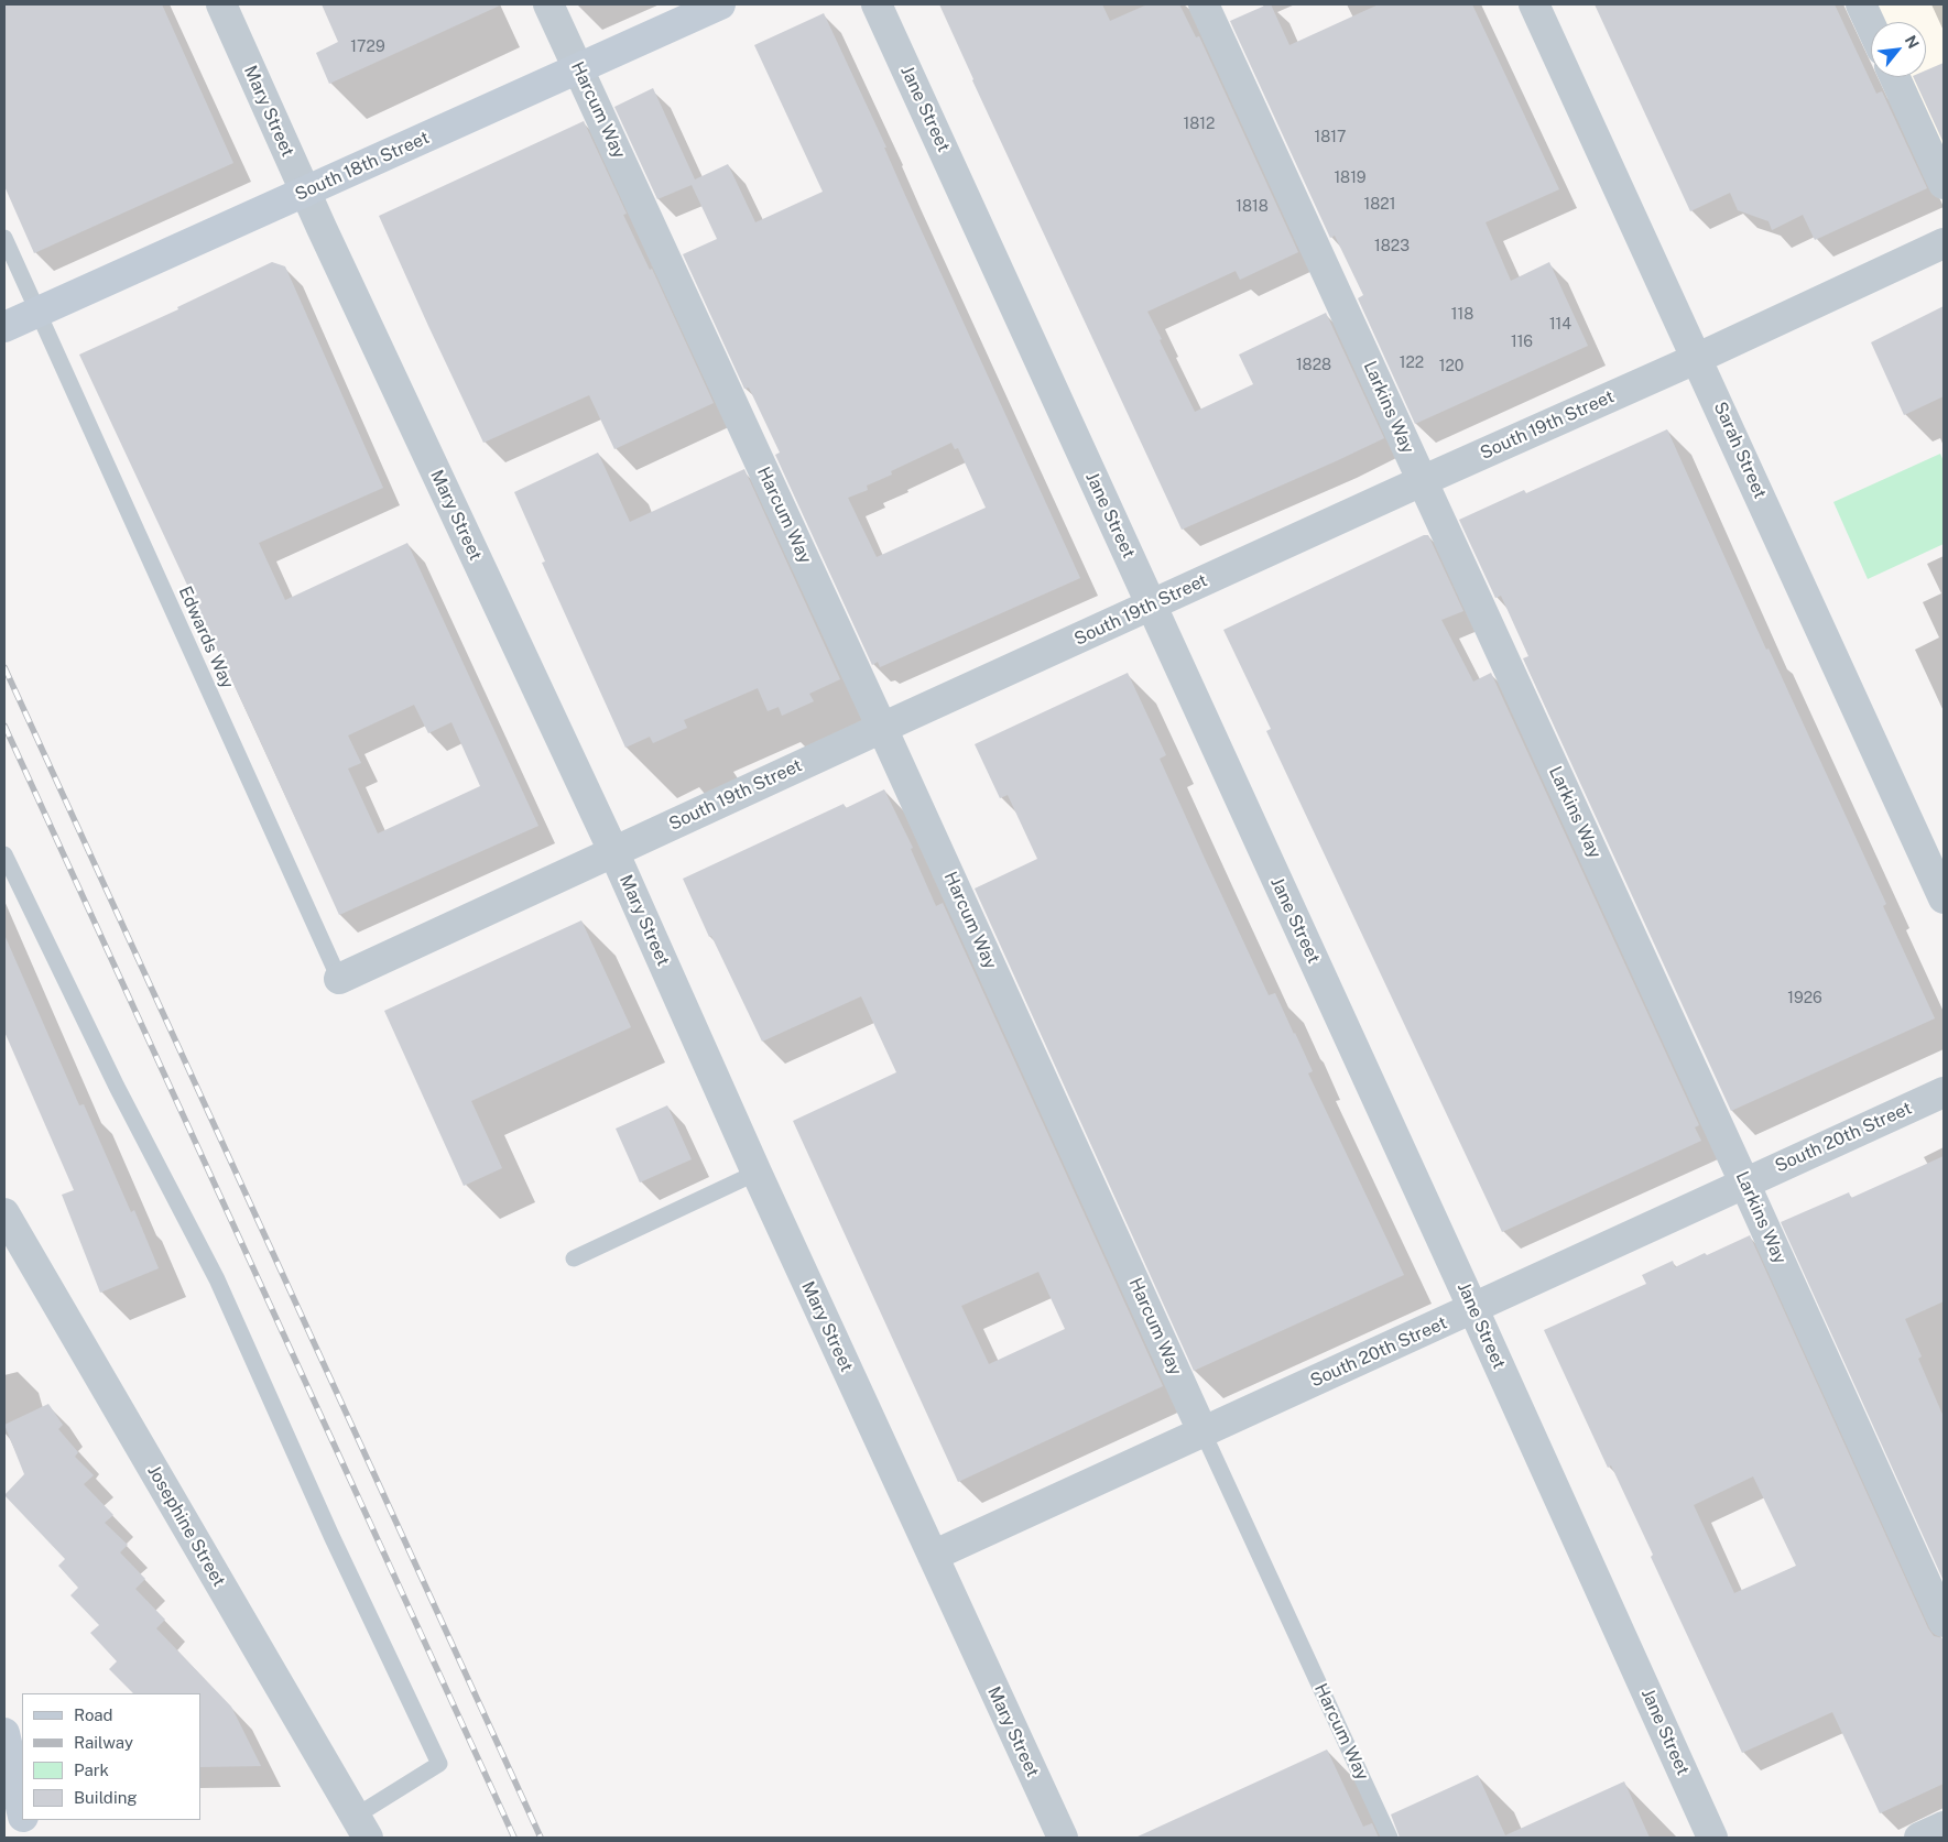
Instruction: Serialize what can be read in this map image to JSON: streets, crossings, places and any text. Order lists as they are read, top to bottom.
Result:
{
  "streets": {
    "main road": ["South 18th Street"],
    "street": [
      "Jane Street",
      "Harcum Way",
      "Mary Street",
      "Larkins Way",
      "South 19th Street",
      "Sarah Street",
      "South 20th Street",
      "Josephine Street"
    ],
    "lane": ["Edwards Way"]
  },
  "crossings": [
    ["Jane Street", "South 19th Street"],
    ["Jane Street", "South 20th Street"],
    ["Harcum Way", "South 18th Street"],
    ["Harcum Way", "South 19th Street"],
    ["Harcum Way", "South 20th Street"],
    ["Mary Street", "South 18th Street"],
    ["Mary Street", "South 19th Street"],
    ["Mary Street", "South 20th Street"],
    ["South 18th Street", "Edwards Way"],
    ["Larkins Way", "South 19th Street"],
    ["Larkins Way", "South 20th Street"],
    ["South 19th Street", "Sarah Street"],
    ["South 19th Street", "Edwards Way"]
  ],
  "house_numbers": [
    "1729",
    "1812",
    "1817",
    "1819",
    "1821",
    "1818",
    "1823",
    "118",
    "114",
    "116",
    "122",
    "1828",
    "120",
    "1926"
  ],
  "legend": [
    "Road",
    "Railway",
    "Park",
    "Building"
  ],
  "north": "top right"
}
